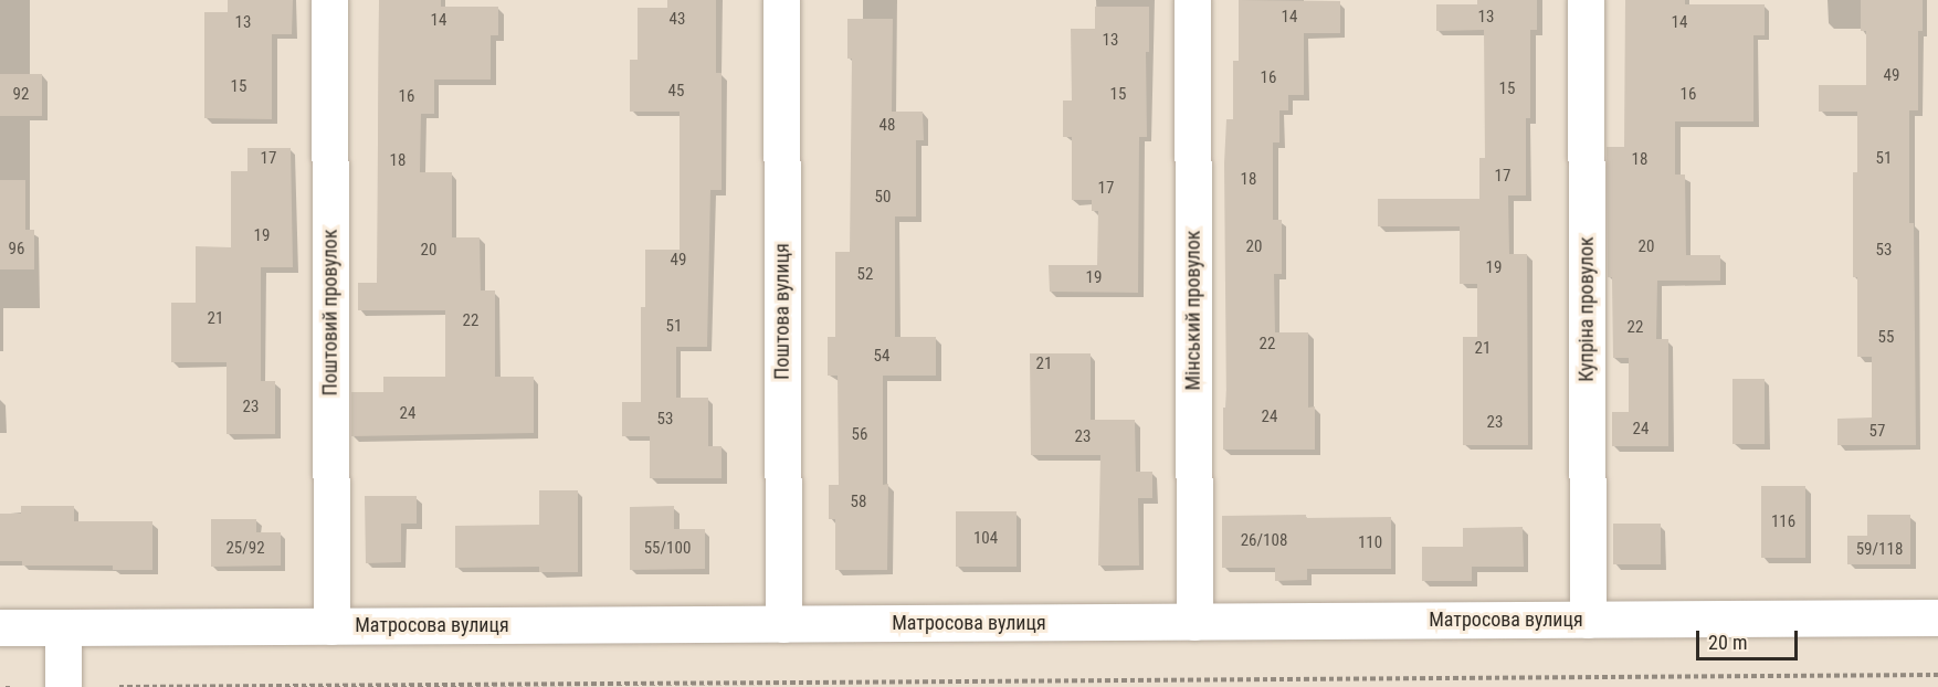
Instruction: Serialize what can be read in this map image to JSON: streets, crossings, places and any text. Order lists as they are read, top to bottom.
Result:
{
  "streets": {
    "street": [
      "Купріна провулок",
      "Мінський провулок",
      "Поштова вулиця",
      "Поштовий провулок",
      "Матросова вулиця"
    ]
  },
  "crossings": [
    ["Купріна провулок", "Матросова вулиця"],
    ["Мінський провулок", "Матросова вулиця"],
    ["Поштова вулиця", "Матросова вулиця"],
    ["Поштовий провулок", "Матросова вулиця"]
  ],
  "house_numbers": [
    "14",
    "13",
    "43",
    "14",
    "13",
    "14",
    "13",
    "49",
    "16",
    "15",
    "15",
    "45",
    "92",
    "15",
    "16",
    "16",
    "48",
    "17",
    "51",
    "18",
    "18",
    "17",
    "18",
    "17",
    "50",
    "19",
    "20",
    "20",
    "96",
    "20",
    "53",
    "49",
    "19",
    "52",
    "19",
    "21",
    "22",
    "51",
    "22",
    "55",
    "22",
    "21",
    "54",
    "21",
    "23",
    "24",
    "24",
    "53",
    "23",
    "24",
    "57",
    "56",
    "23",
    "58",
    "116",
    "104",
    "26/108",
    "110",
    "25/92",
    "55/100",
    "59/118"
  ],
  "scale_bar": "20 m"
}
